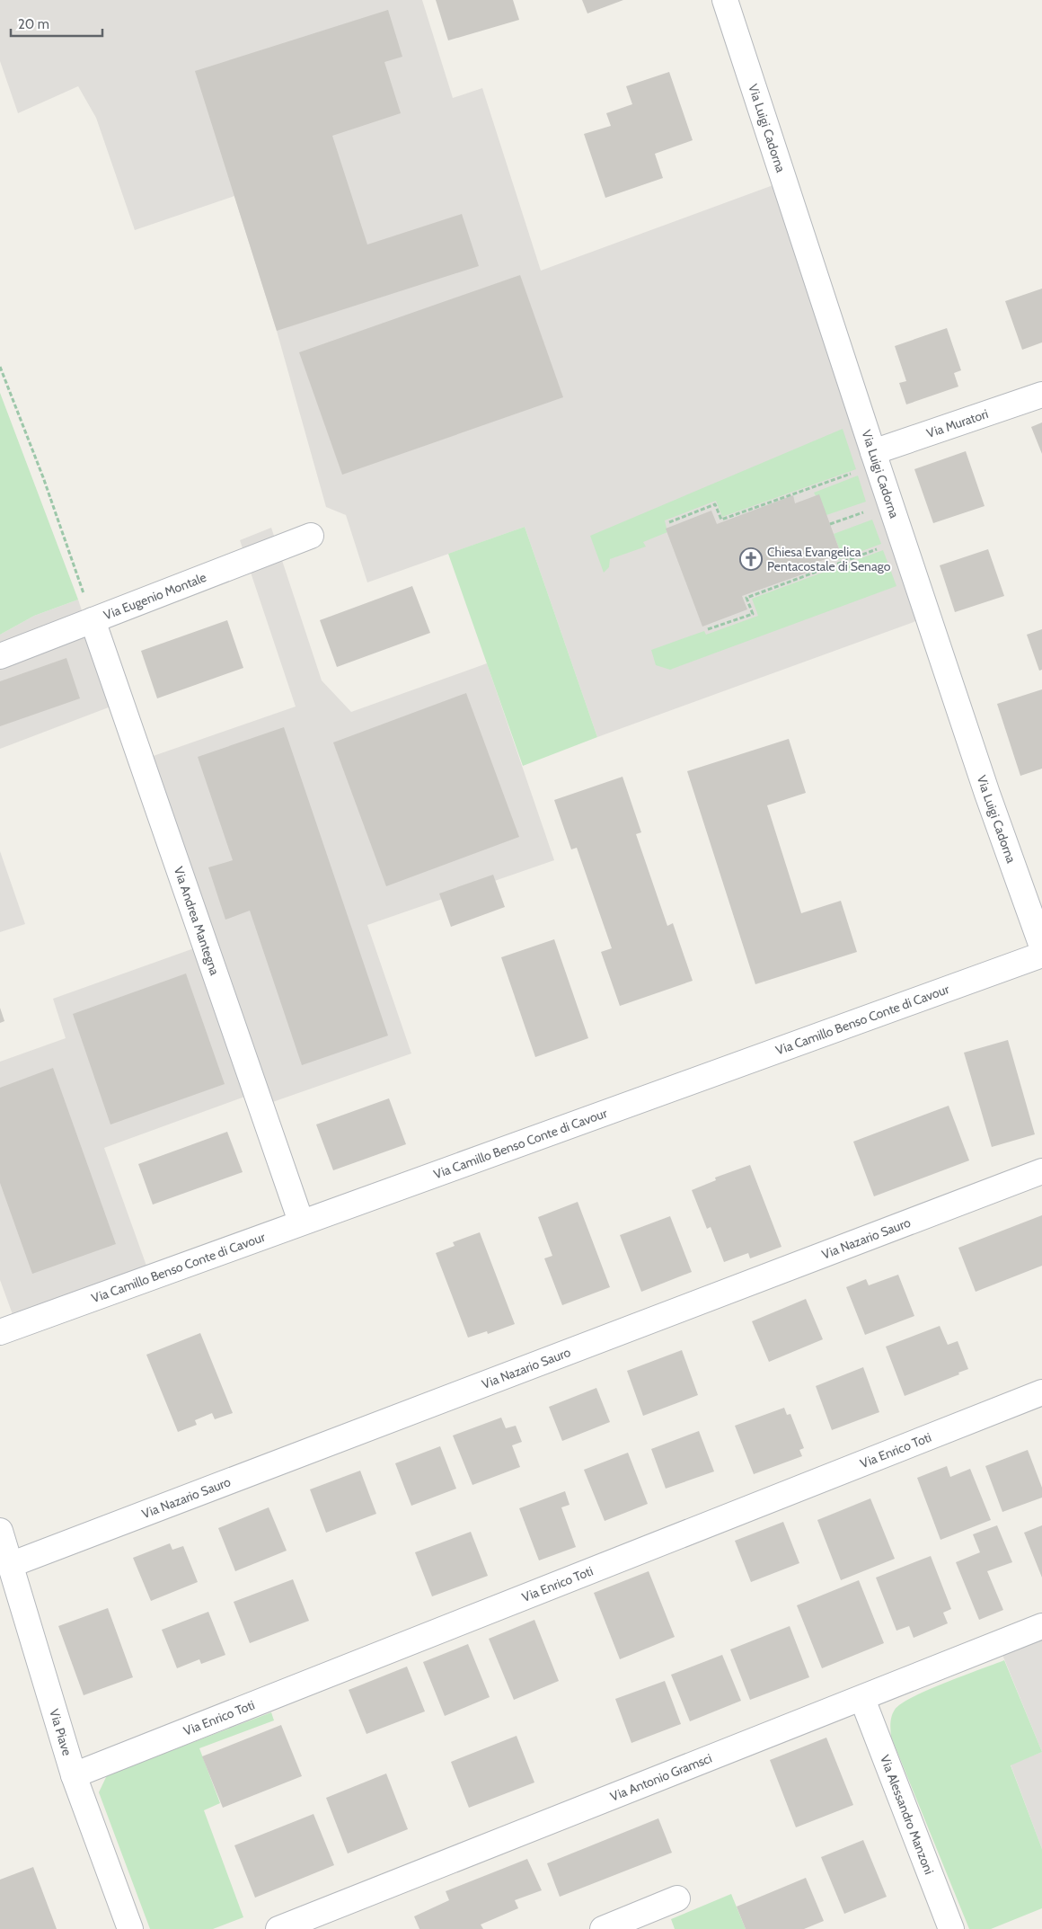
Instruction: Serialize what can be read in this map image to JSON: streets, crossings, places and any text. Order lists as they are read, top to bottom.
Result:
{
  "streets": {
    "street": [
      "Via Luigi Cadorna",
      "Via Muratori",
      "Via Eugenio Montale",
      "Via Andrea Mantegna",
      "Via Camillo Benso Conte di Cavour",
      "Via Nazario Sauro",
      "Via Enrico Toti",
      "Via Piave",
      "Via Antonio Gramsci",
      "Via Alessandro Manzoni"
    ]
  },
  "crossings": [
    ["Via Luigi Cadorna", "Via Muratori"],
    ["Via Eugenio Montale", "Via Andrea Mantegna"],
    ["Via Andrea Mantegna", "Via Camillo Benso Conte di Cavour"],
    ["Via Nazario Sauro", "Via Piave"],
    ["Via Enrico Toti", "Via Piave"],
    ["Via Antonio Gramsci", "Via Alessandro Manzoni"]
  ],
  "places": {
    "church": ["Chiesa Evangelica Pentacostale di Senago"]
  },
  "scale_bar": "20 m"
}
